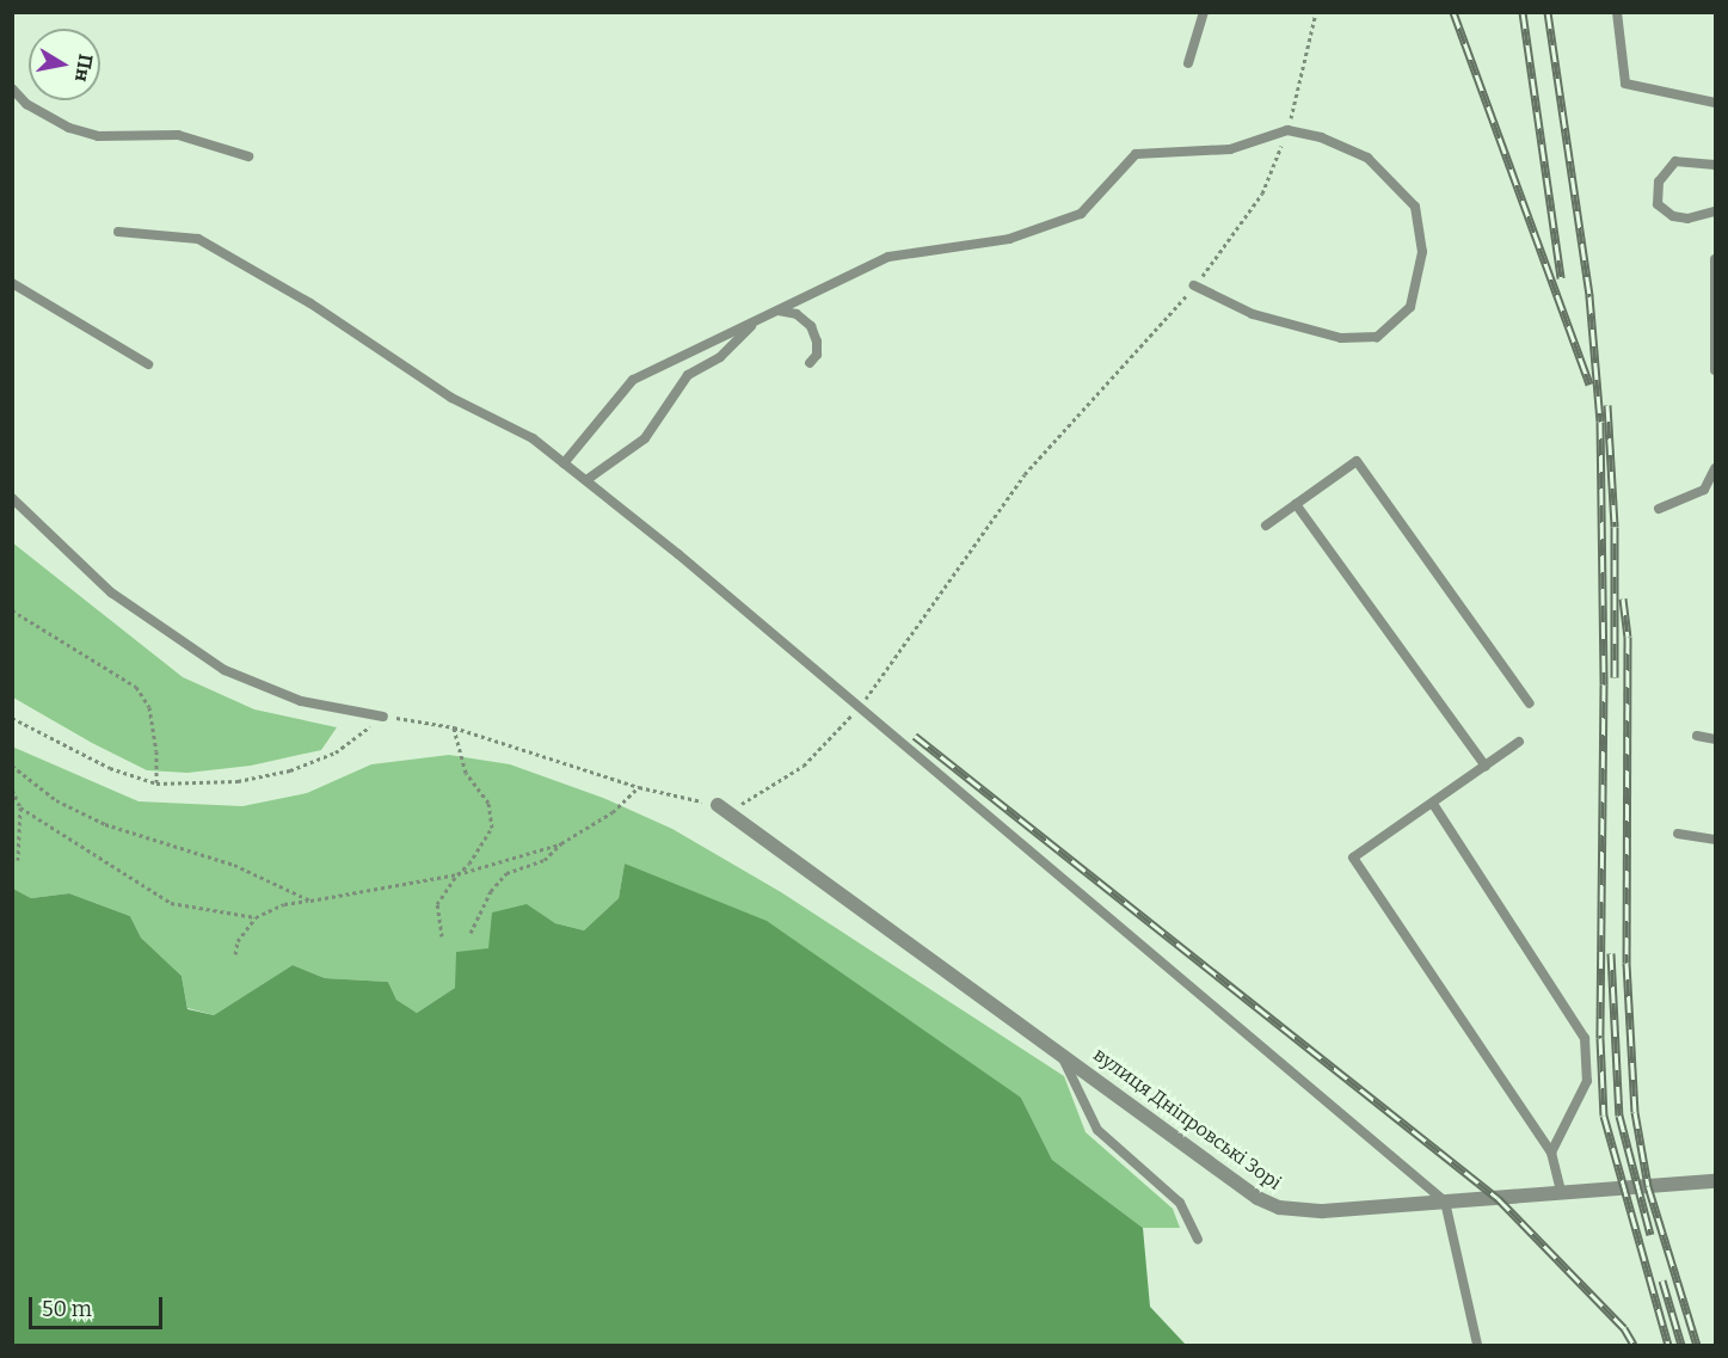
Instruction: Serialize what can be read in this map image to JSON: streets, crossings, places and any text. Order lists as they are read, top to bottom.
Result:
{
  "streets": {
    "street": ["вулиця Дніпровські Зорі"]
  },
  "scale_bar": "50 m",
  "north": "right"
}
